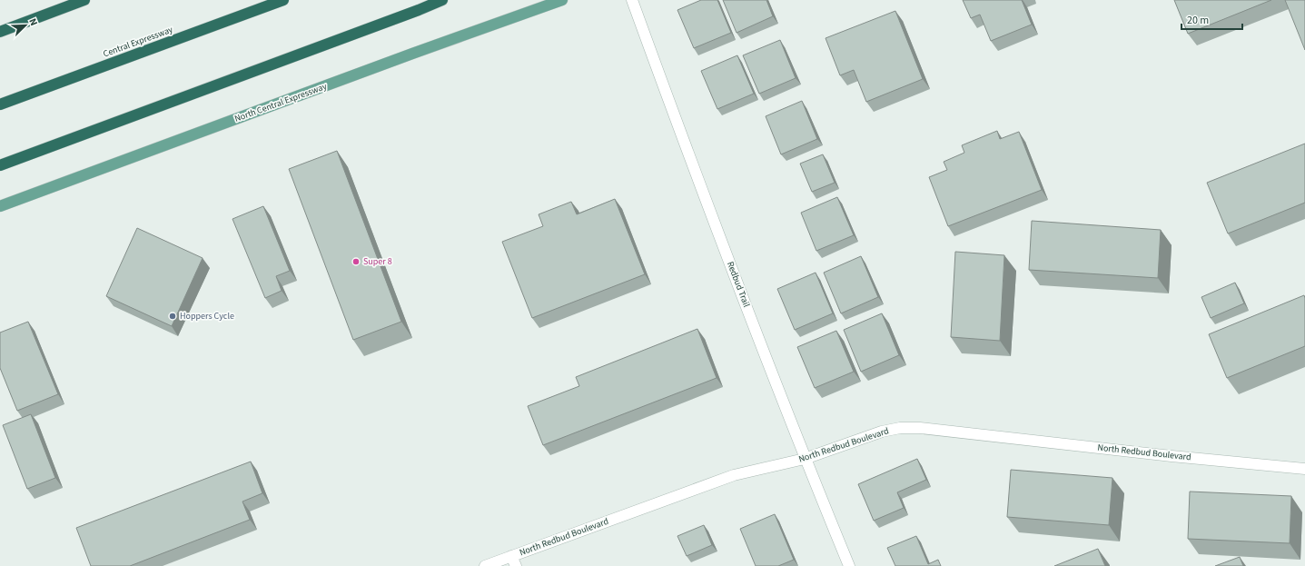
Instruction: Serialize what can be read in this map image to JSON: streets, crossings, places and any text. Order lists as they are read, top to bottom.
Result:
{
  "streets": {
    "highway": ["Central Expressway"],
    "main road": ["North Central Expressway"],
    "street": ["Redbud Trail", "North Redbud Boulevard"]
  },
  "crossings": [
    ["Redbud Trail", "North Redbud Boulevard"]
  ],
  "places": ["Super 8", "Hoppers Cycle"],
  "scale_bar": "20 m",
  "north": "top right"
}
